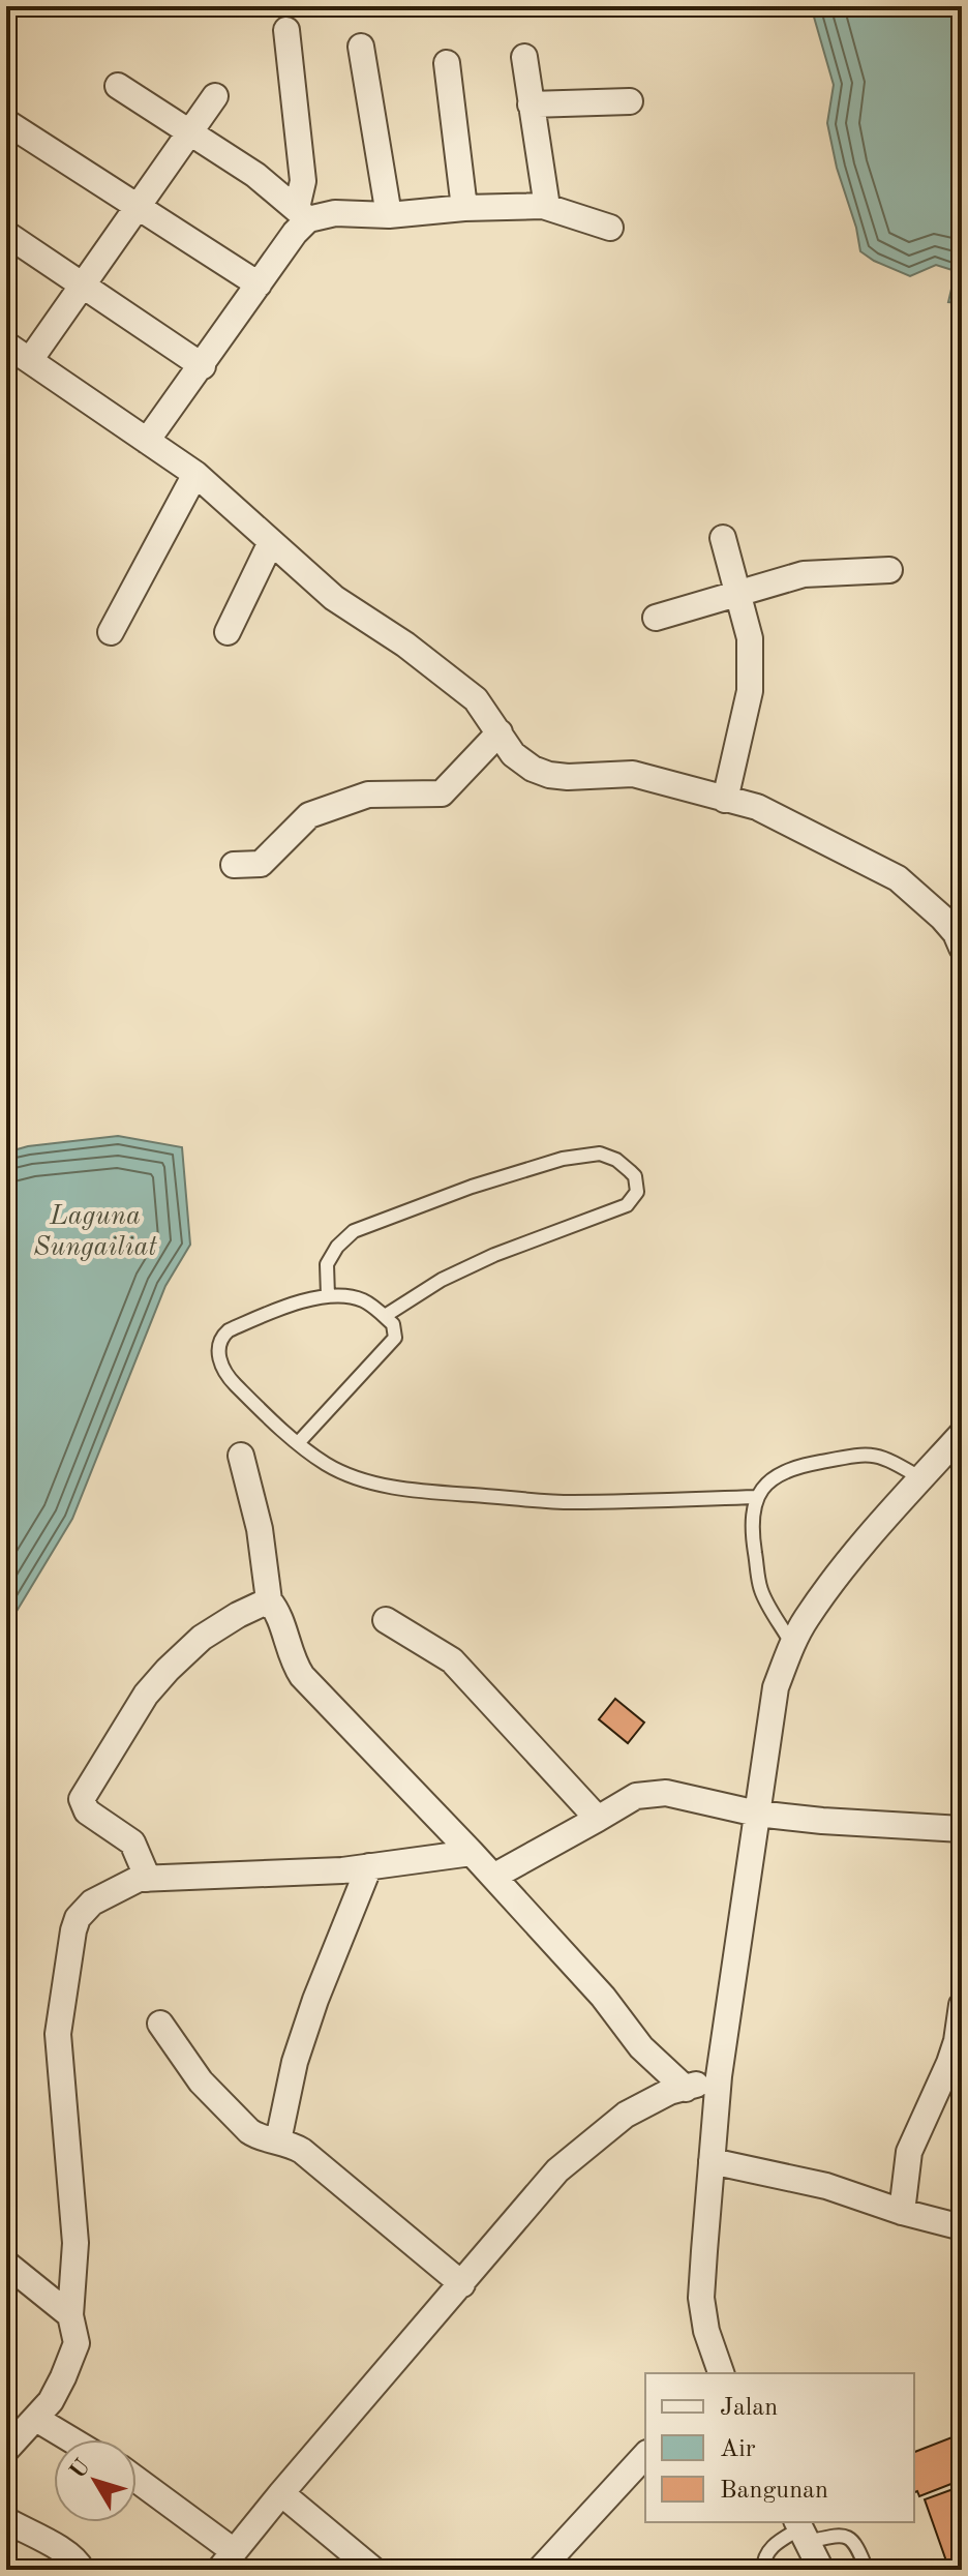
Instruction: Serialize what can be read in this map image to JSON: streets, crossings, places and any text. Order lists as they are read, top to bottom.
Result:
{
  "water": ["Laguna Sungailiat"],
  "legend": ["Jalan", "Air", "Bangunan"],
  "north": "top left"
}
